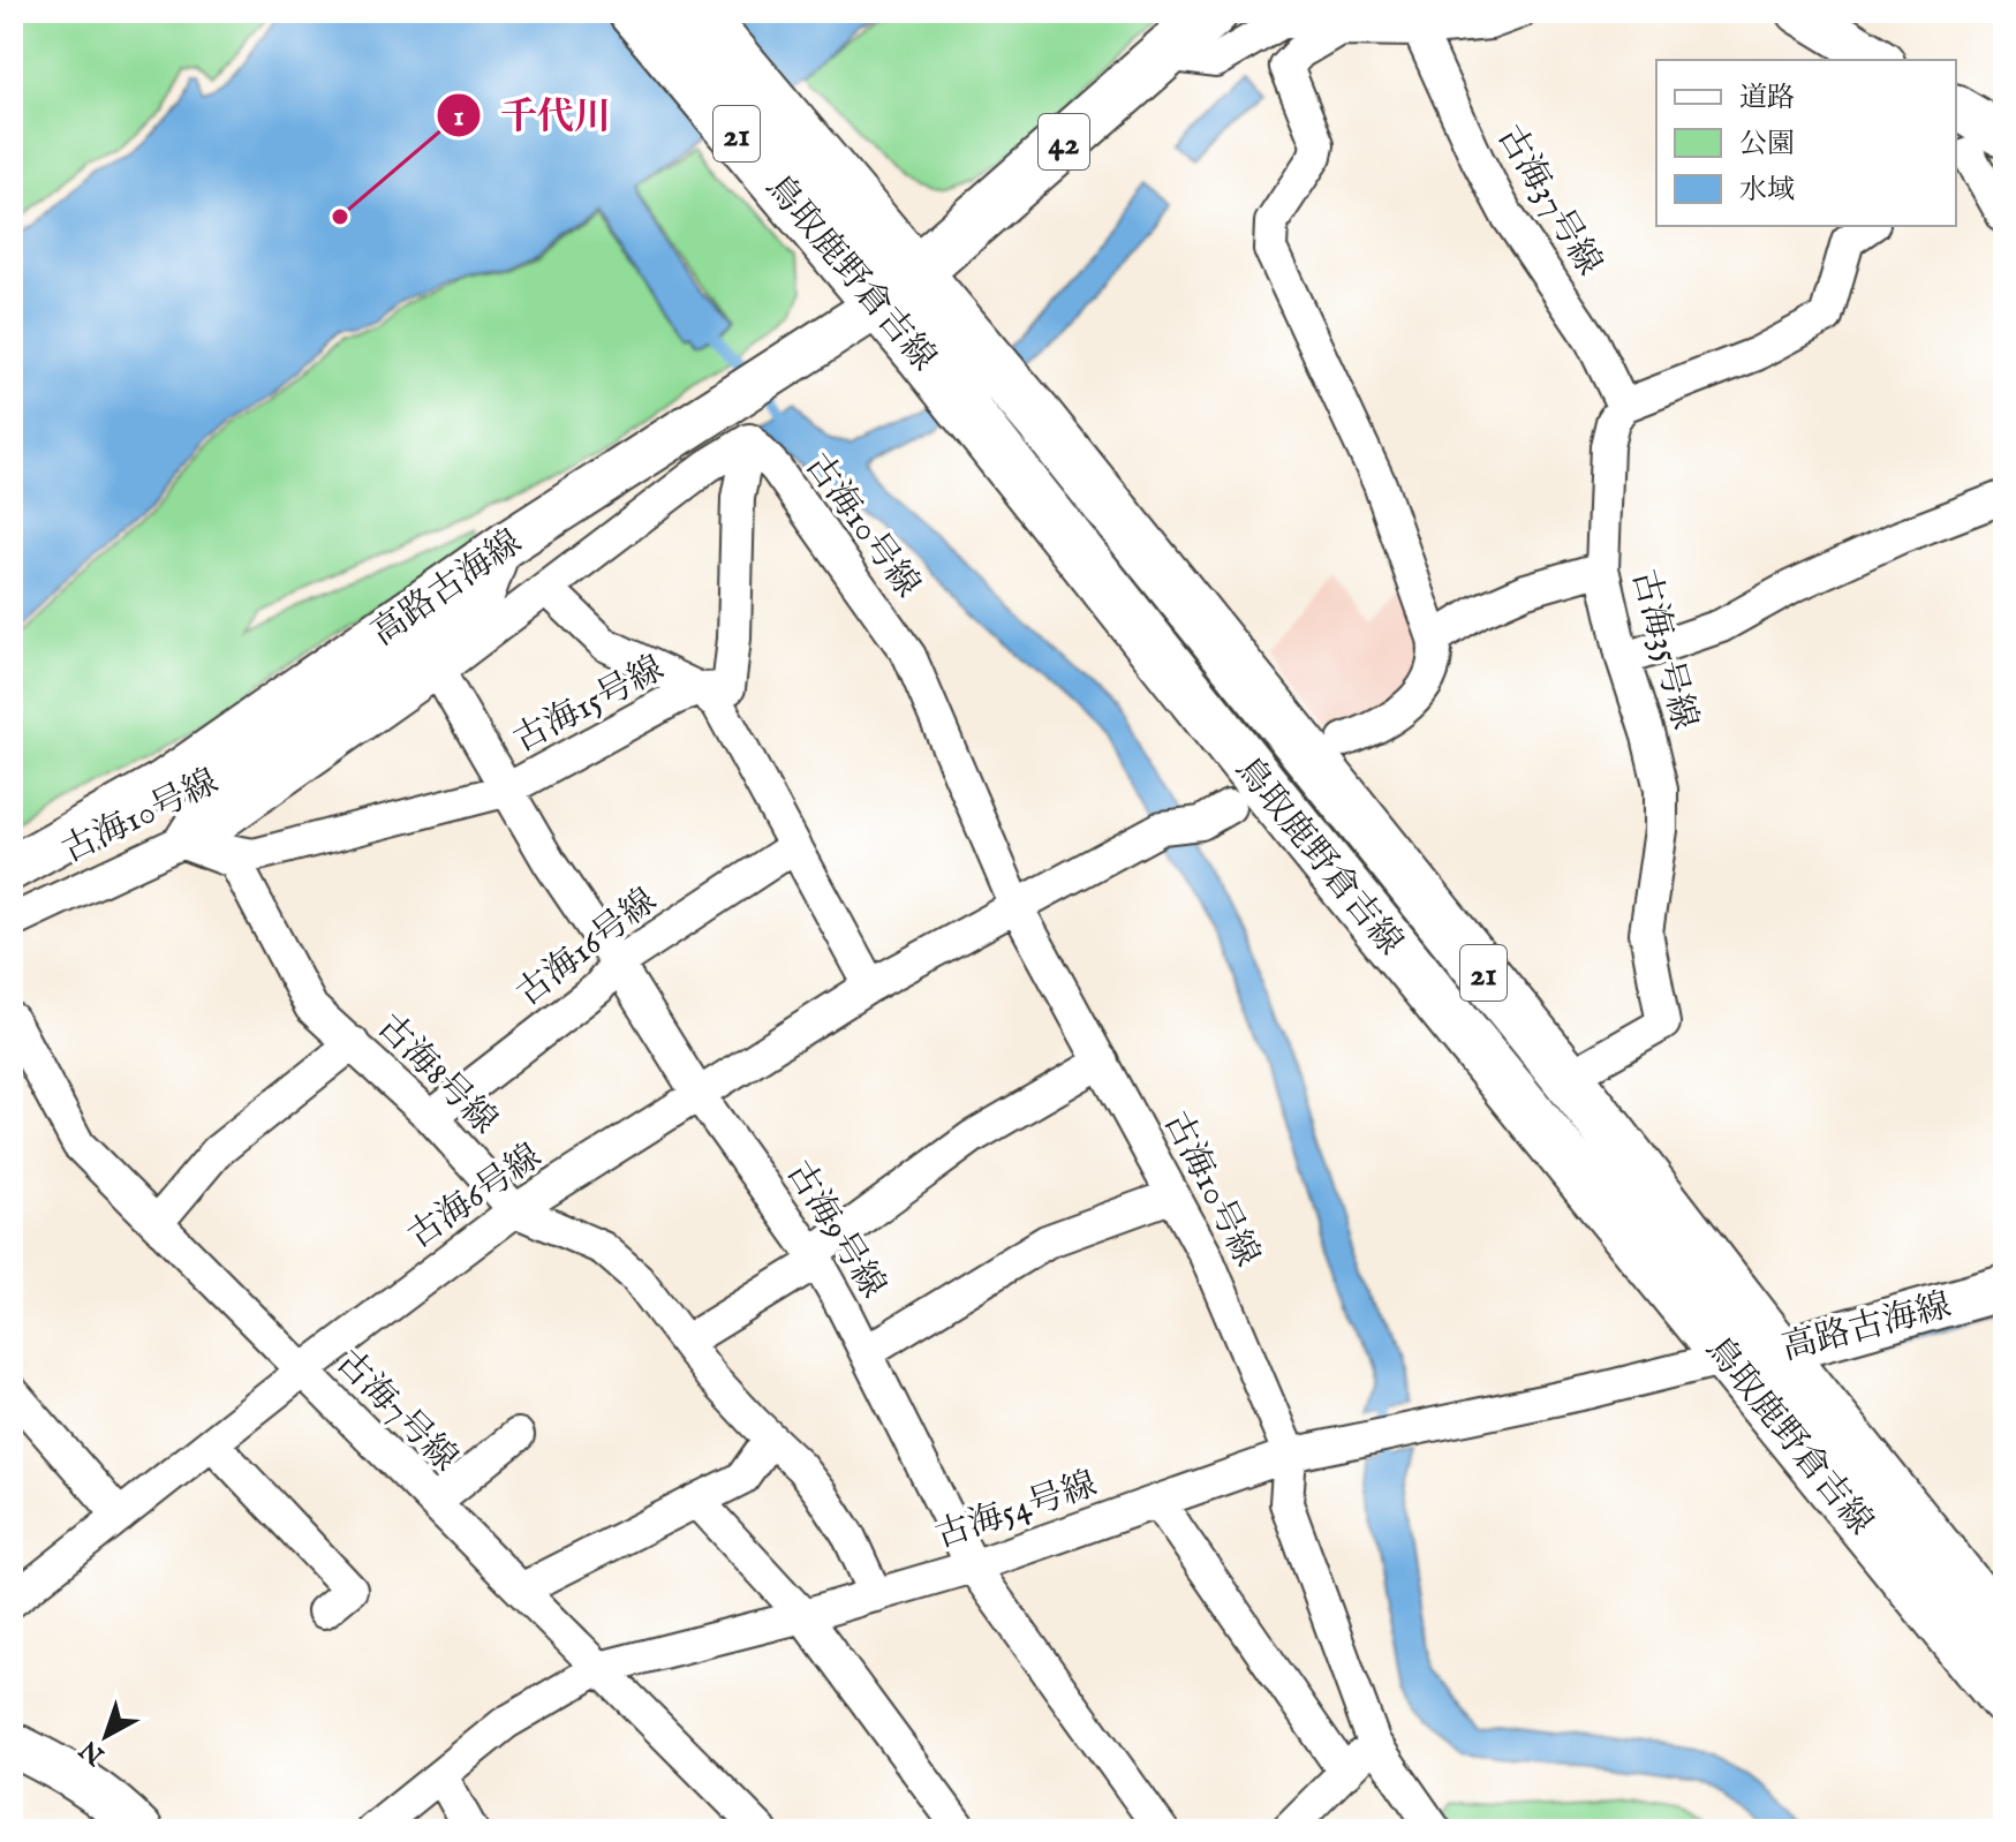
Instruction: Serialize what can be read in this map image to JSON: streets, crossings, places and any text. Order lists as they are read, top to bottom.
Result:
{
  "streets": {
    "main road": [
      "21",
      "42",
      "鳥取鹿野倉吉線",
      "高路古海線"
    ],
    "street": [
      "古海37号線",
      "古海10号線",
      "古海35号線",
      "古海15号線",
      "古海16号線",
      "古海8号線",
      "古海6号線",
      "古海9号線",
      "古海7号線",
      "古海54号線"
    ]
  },
  "crossings": [
    ["42", "鳥取鹿野倉吉線"],
    ["42", "高路古海線"],
    ["古海37号線", "古海35号線"],
    ["鳥取鹿野倉吉線", "高路古海線"],
    ["鳥取鹿野倉吉線", "古海35号線"],
    ["鳥取鹿野倉吉線", "古海54号線"],
    ["古海10号線", "古海15号線"],
    ["古海10号線", "古海8号線"],
    ["古海10号線", "古海6号線"],
    ["古海10号線", "古海9号線"],
    ["古海10号線", "古海54号線"],
    ["高路古海線", "古海54号線"],
    ["古海15号線", "古海16号線"],
    ["古海15号線", "古海8号線"],
    ["古海15号線", "古海6号線"],
    ["古海15号線", "古海9号線"],
    ["古海16号線", "古海8号線"],
    ["古海16号線", "古海9号線"],
    ["古海8号線", "古海6号線"],
    ["古海8号線", "古海54号線"],
    ["古海6号線", "古海9号線"],
    ["古海6号線", "古海7号線"],
    ["古海9号線", "古海54号線"],
    ["古海7号線", "古海54号線"]
  ],
  "places": ["千代川"],
  "legend": ["道路", "公園", "水域"],
  "north": "bottom left"
}
